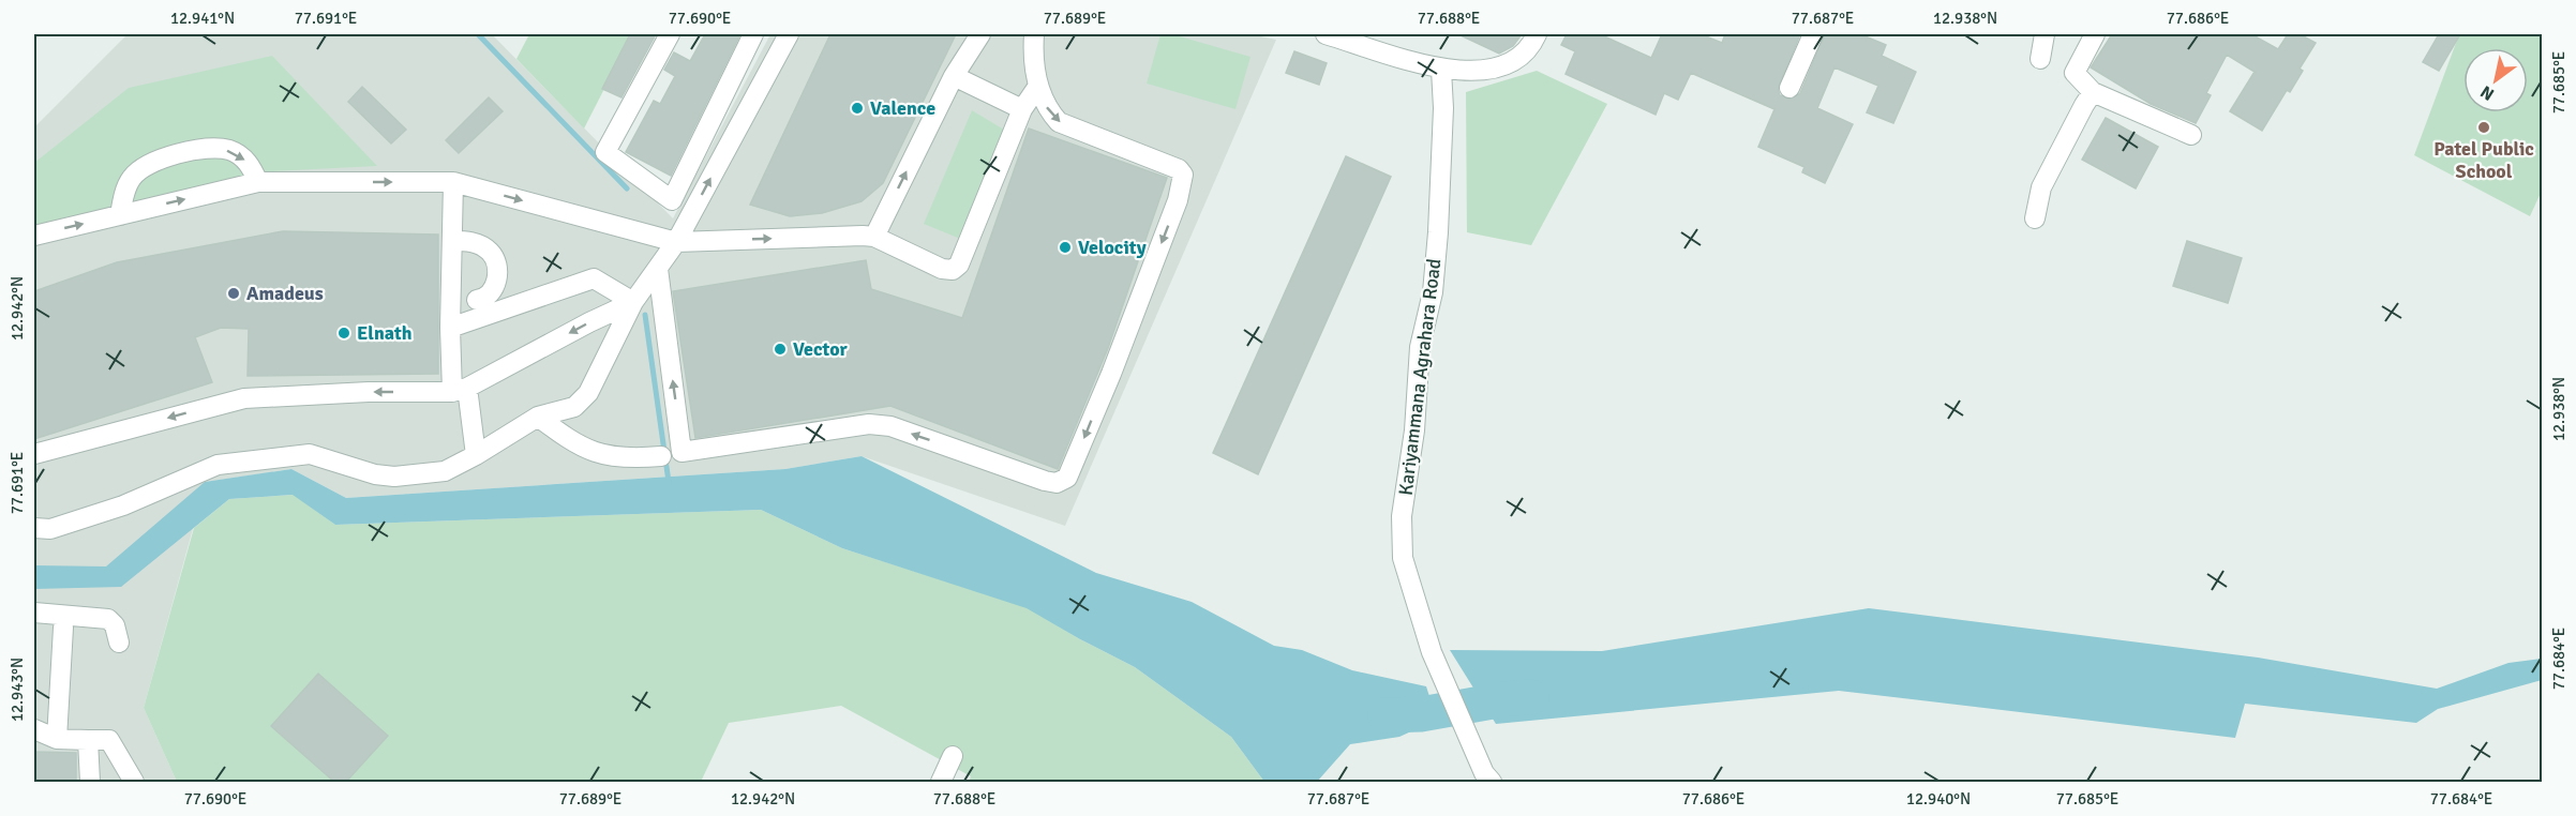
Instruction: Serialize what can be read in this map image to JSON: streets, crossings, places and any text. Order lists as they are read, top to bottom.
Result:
{
  "streets": {
    "street": ["Kariyammana Agrahara Road"]
  },
  "places": [
    "Valence",
    "Patel Public School",
    "Velocity",
    "Amadeus",
    "Elnath",
    "Vector"
  ],
  "north": "bottom left",
  "coordinates": [
    "12.941°N",
    "77.691°E",
    "77.690°E",
    "77.689°E",
    "77.688°E",
    "77.687°E",
    "12.938°N",
    "77.686°E",
    "77.685°E",
    "12.942°N",
    "77.684°E",
    "12.943°N",
    "12.940°N"
  ]
}
